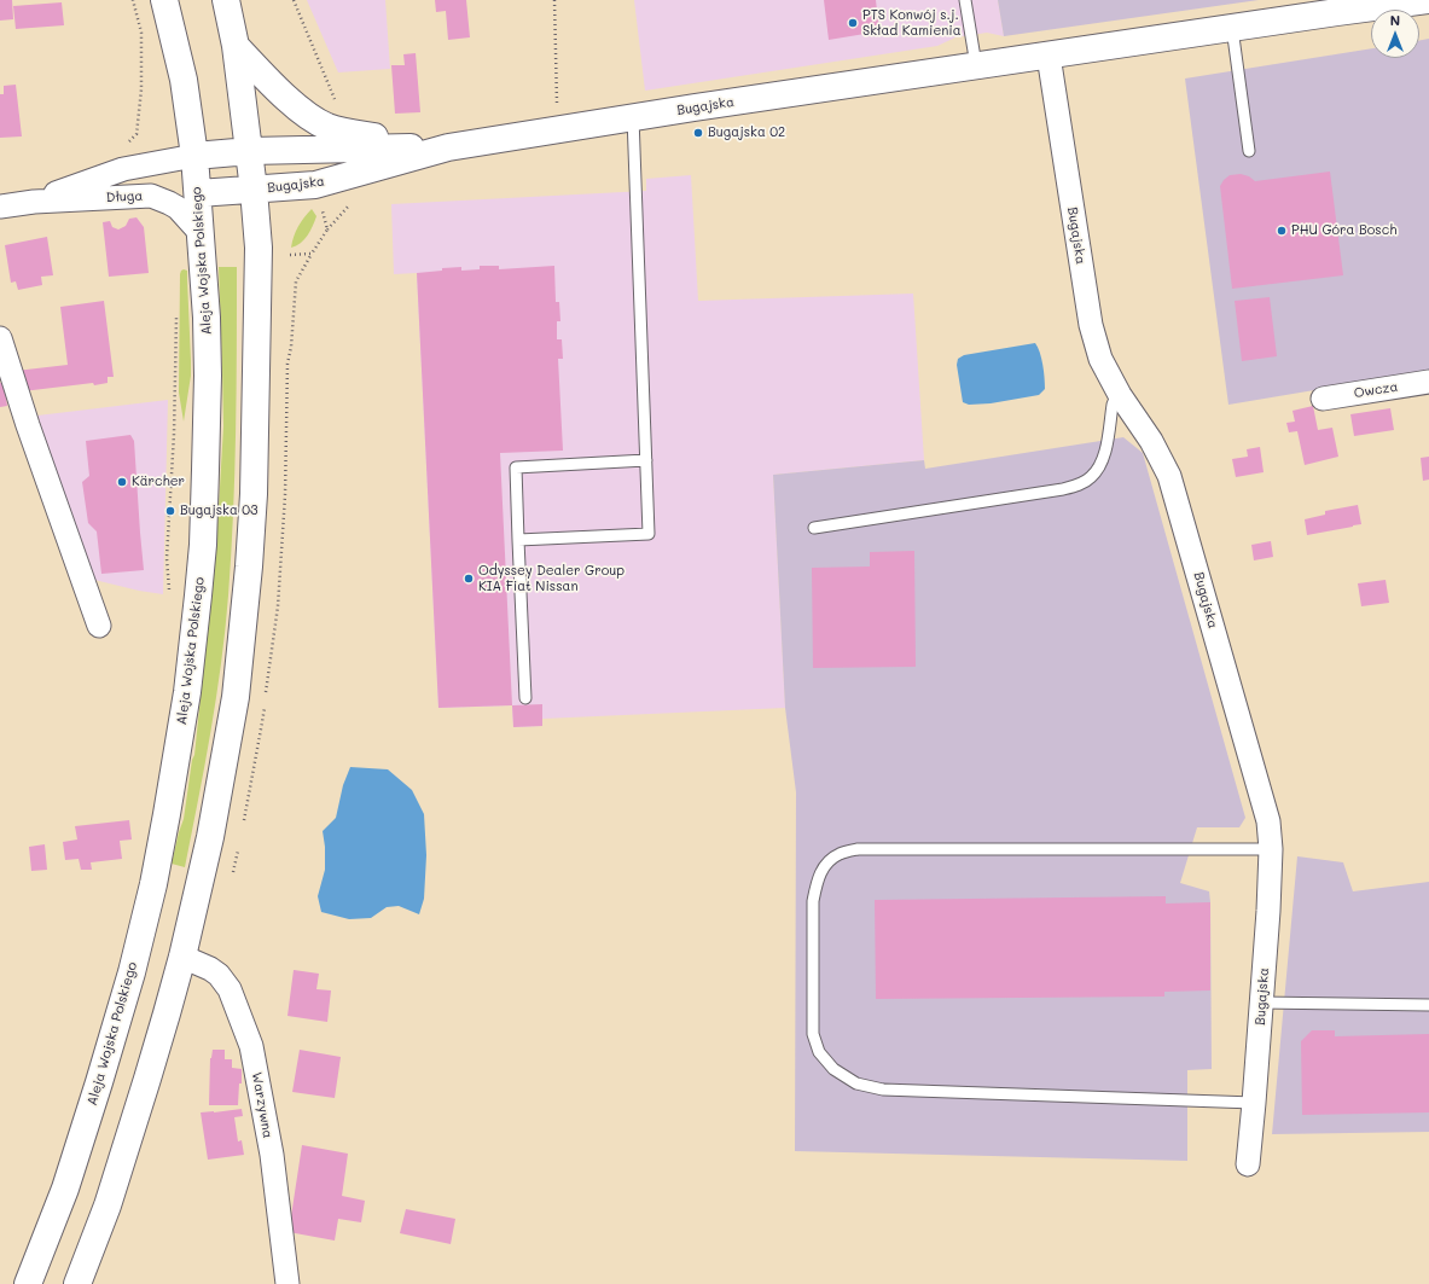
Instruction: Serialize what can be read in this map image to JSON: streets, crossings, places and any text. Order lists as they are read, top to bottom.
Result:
{
  "streets": {
    "main road": ["Bugajska", "Aleja Wojska Polskiego"],
    "street": ["Długa", "Owcza", "Warzywna"]
  },
  "crossings": [
    ["Bugajska", "Długa"],
    ["Bugajska", "Aleja Wojska Polskiego"],
    ["Długa", "Aleja Wojska Polskiego"]
  ],
  "places": [
    "PTS Konwój s.j. Skład Kamienia",
    "Bugajska 02",
    "PHU Góra Bosch",
    "Kärcher",
    "Bugajska 03",
    "Odyssey Dealer Group KIA Fiat Nissan"
  ],
  "north": "top"
}
